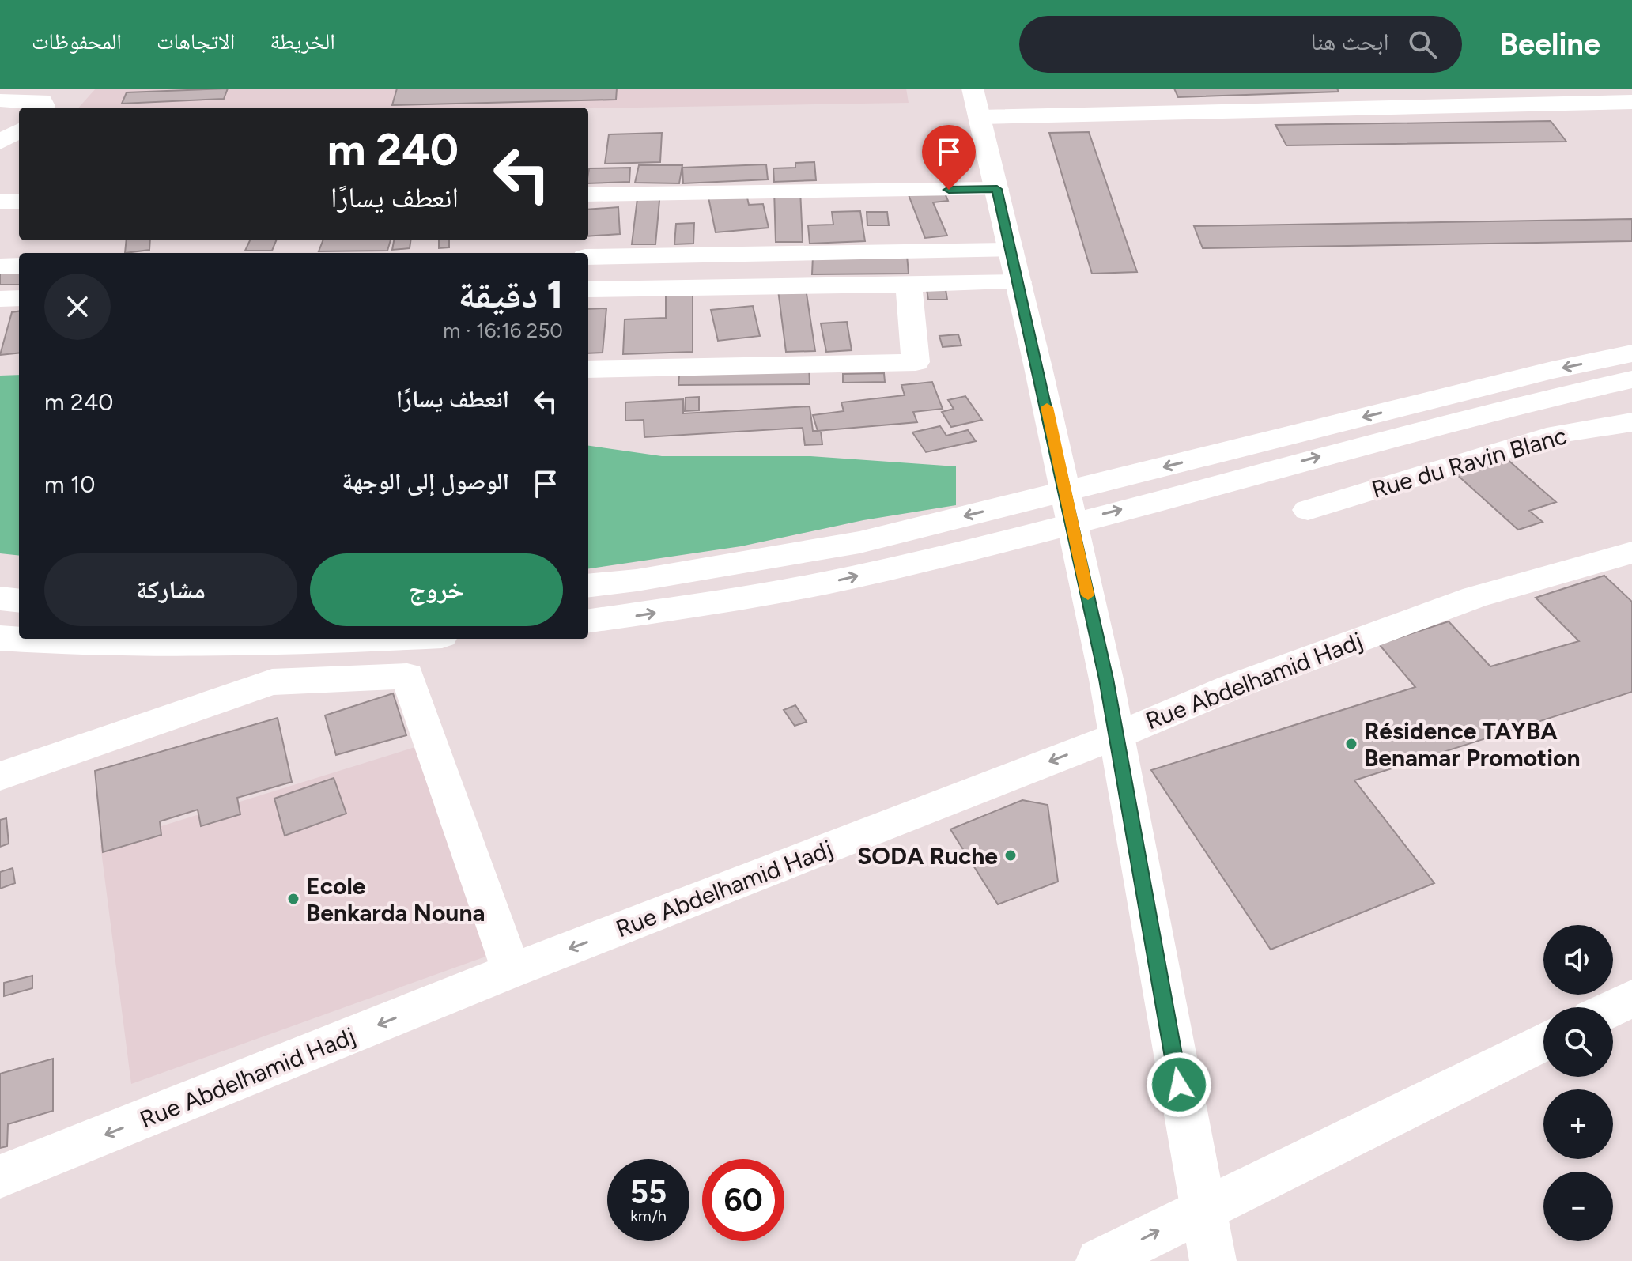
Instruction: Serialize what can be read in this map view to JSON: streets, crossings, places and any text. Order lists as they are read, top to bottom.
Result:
{
  "streets": {
    "main road": ["Rue du Ravin Blanc", "Rue Abdelhamid Hadj"]
  },
  "places": ["Résidence TAYBA Benamar Promotion", "SODA Ruche", "Ecole Benkarda Nouna"],
  "page": {
    "header": "Beeline",
    "search": "ابحث هنا",
    "nav": ["الخريطة", "الاتجاهات", "المحفوظات"],
    "turn": ["240 m", "انعطف يسارًا"],
    "heading": ["1 دقيقة", "250 m · 16:16"],
    "list": [
      {
        "name": "انعطف يسارًا",
        "value": "240 m"
      },
      {
        "name": "الوصول إلى الوجهة",
        "value": "10 m"
      }
    ],
    "buttons": ["خروج", "مشاركة"],
    "map_buttons": ["+", "−"],
    "speed": "55 km/h",
    "limit": "60"
  }
}
